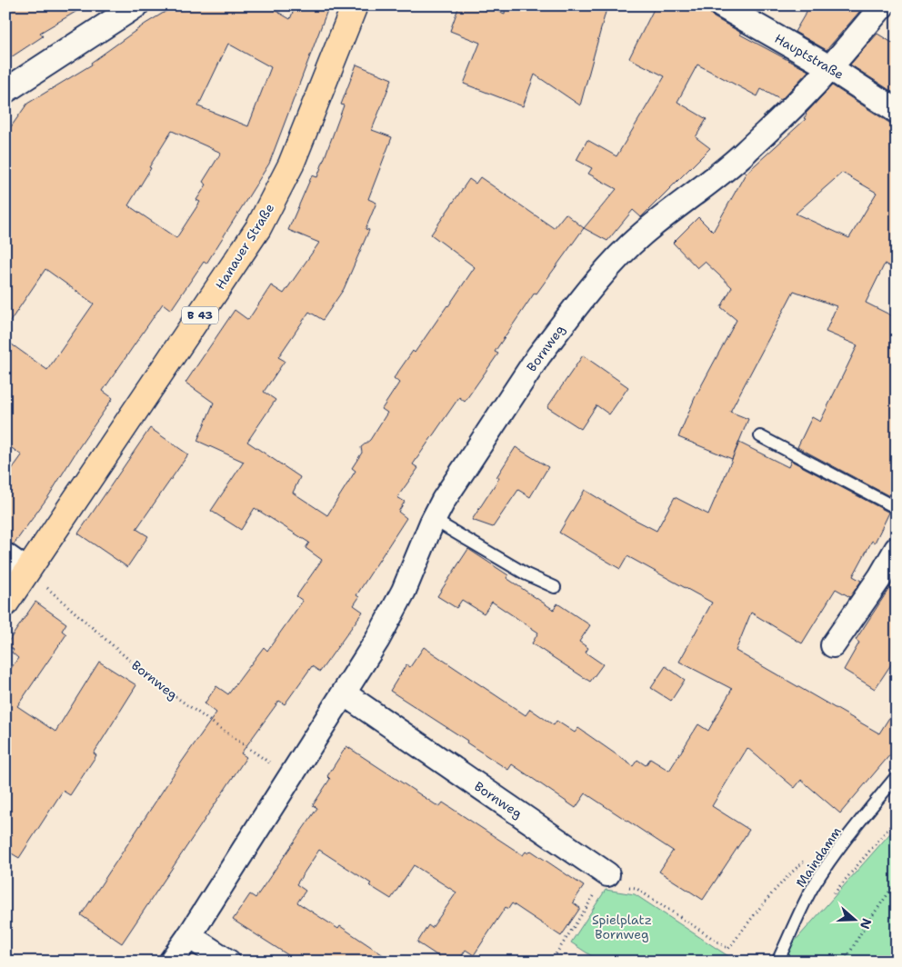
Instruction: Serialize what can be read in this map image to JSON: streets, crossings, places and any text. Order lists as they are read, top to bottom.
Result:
{
  "streets": {
    "main road": ["Hanauer Straße", "B 43"],
    "street": ["Hauptstraße", "Bornweg"],
    "lane": ["Maindamm"]
  },
  "crossings": [
    ["Hauptstraße", "Bornweg"],
    ["Hanauer Straße", "Bornweg"]
  ],
  "parks": ["Spielplatz Bornweg"],
  "north": "right"
}
